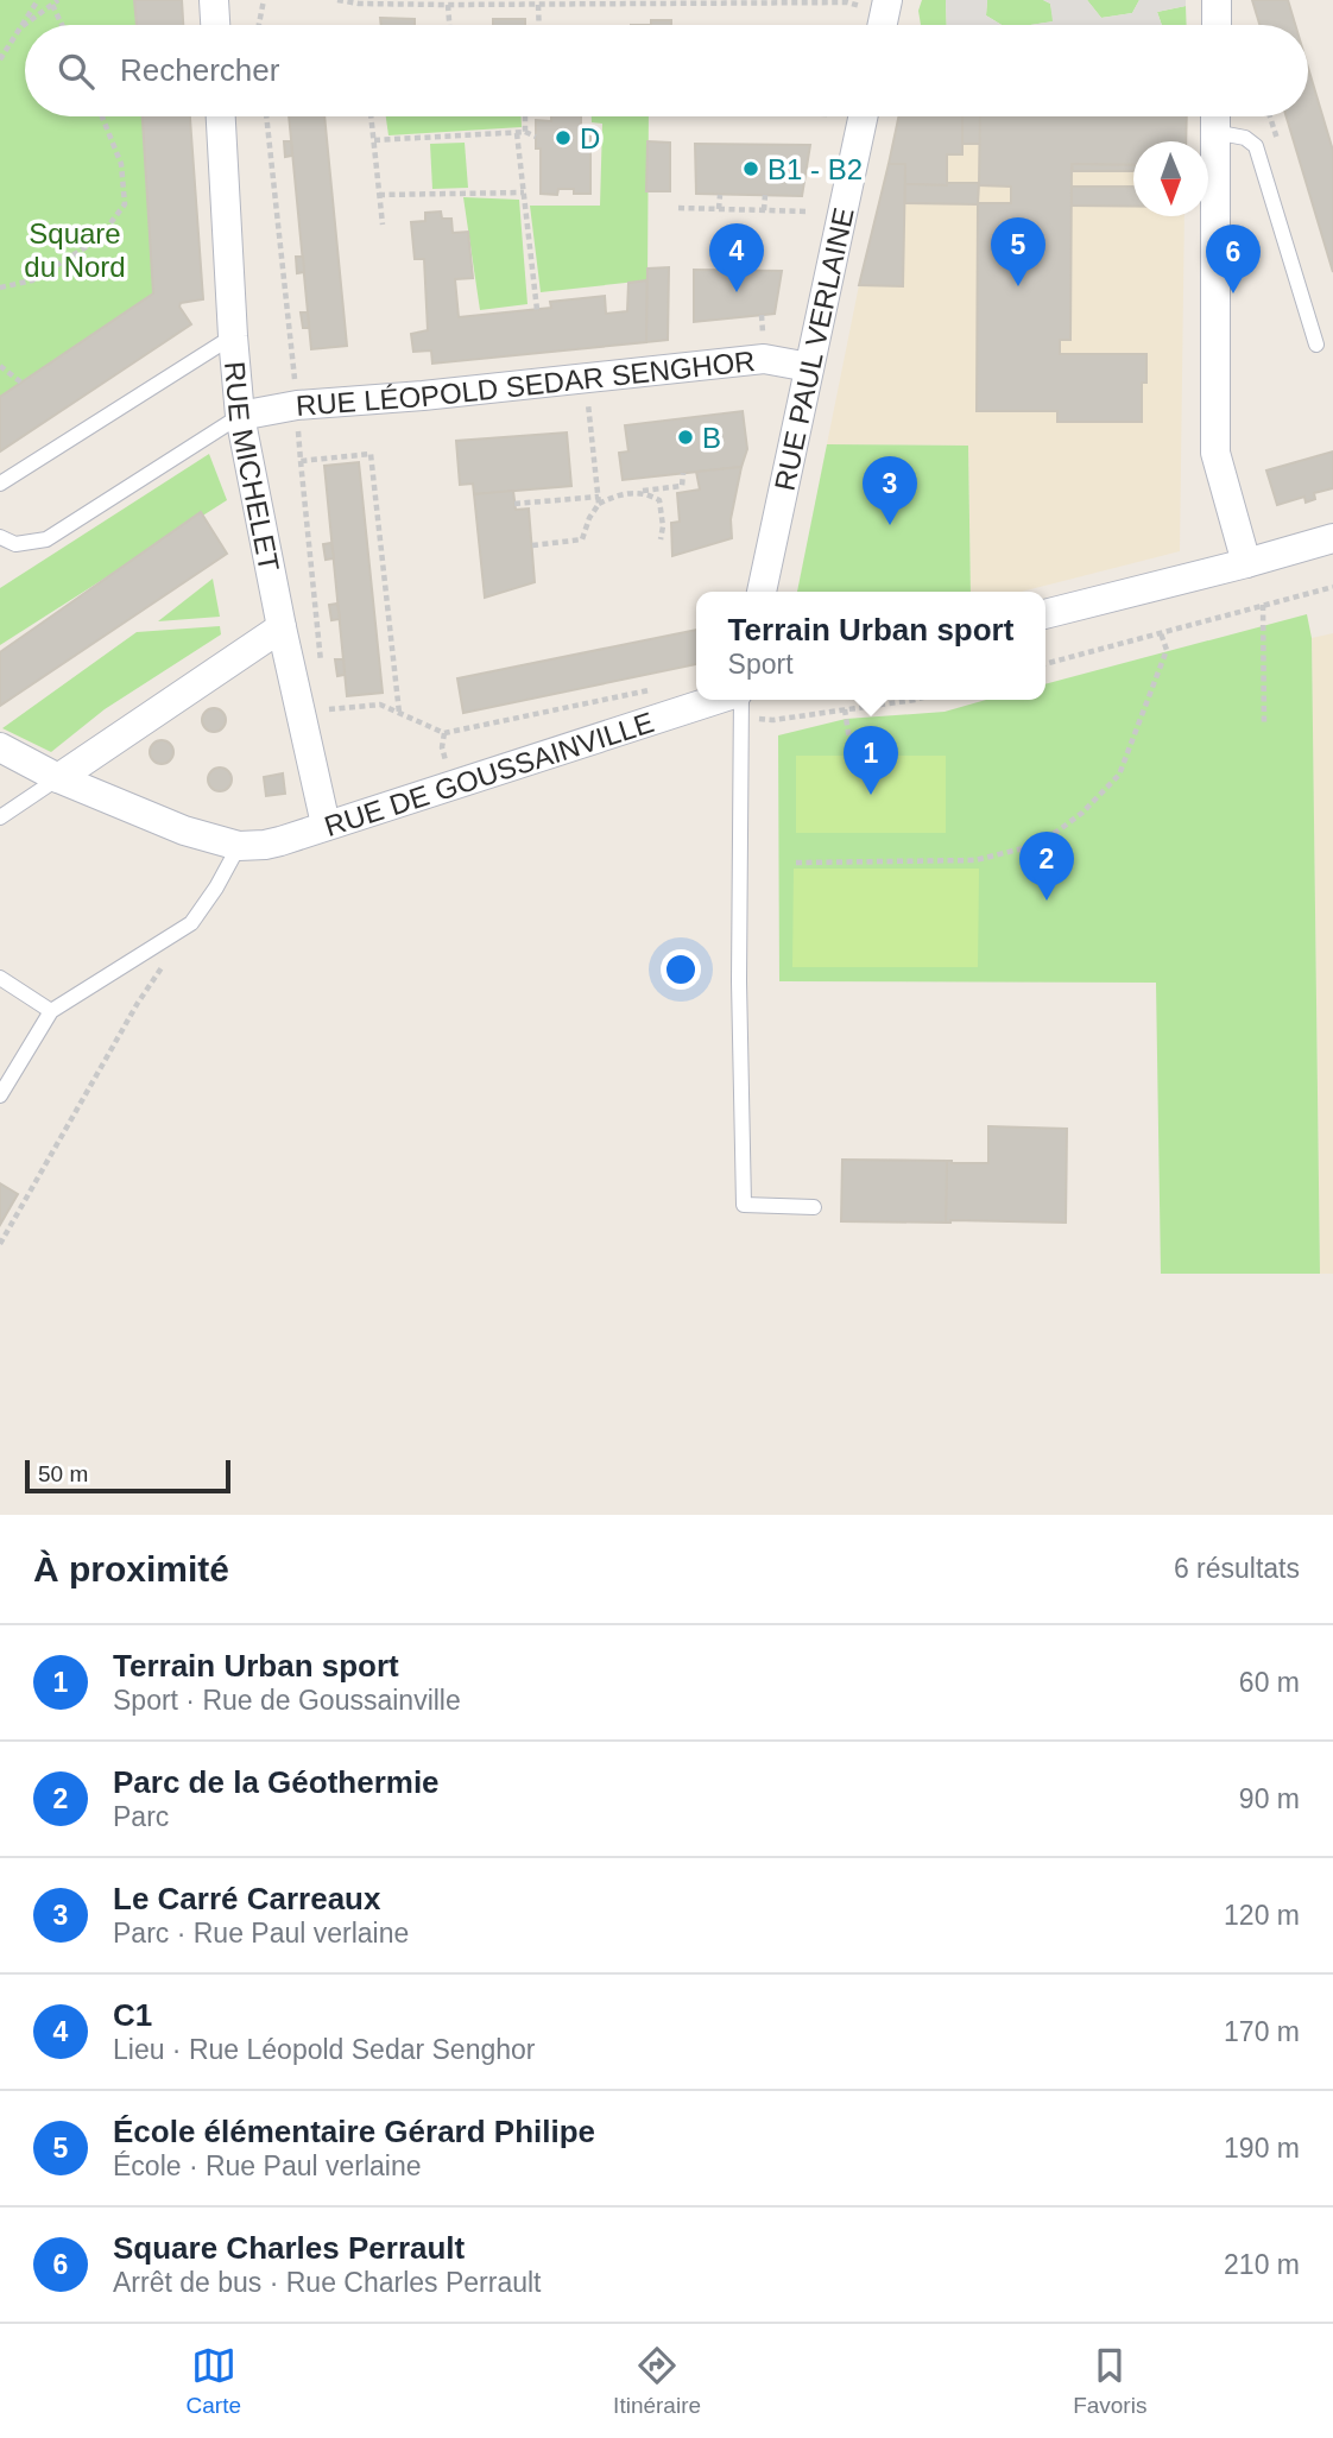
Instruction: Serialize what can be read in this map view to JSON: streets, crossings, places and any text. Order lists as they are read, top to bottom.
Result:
{
  "streets": {
    "street": [
      "RUE PAUL VERLAINE",
      "RUE LÉOPOLD SEDAR SENGHOR",
      "RUE MICHELET",
      "RUE DE GOUSSAINVILLE"
    ]
  },
  "crossings": [
    ["RUE PAUL VERLAINE", "RUE LÉOPOLD SEDAR SENGHOR"],
    ["RUE LÉOPOLD SEDAR SENGHOR", "RUE MICHELET"],
    ["RUE MICHELET", "RUE DE GOUSSAINVILLE"]
  ],
  "parks": ["Square du Nord"],
  "places": ["D", "B1 - B2", "B"],
  "scale_bar": "50 m",
  "north": "bottom",
  "page": {
    "search": "Rechercher",
    "pins": [
      "5",
      "4",
      "6",
      "3",
      "1",
      "2"
    ],
    "popup": ["Terrain Urban sport", "Sport"],
    "scale": "50 m",
    "heading": ["À proximité", "6 résultats"],
    "list": [
      {
        "mark": "1",
        "name": "Terrain Urban sport",
        "note": "Sport · Rue de Goussainville",
        "value": "60 m"
      },
      {
        "mark": "2",
        "name": "Parc de la Géothermie",
        "note": "Parc",
        "value": "90 m"
      },
      {
        "mark": "3",
        "name": "Le Carré Carreaux",
        "note": "Parc · Rue Paul verlaine",
        "value": "120 m"
      },
      {
        "mark": "4",
        "name": "C1",
        "note": "Lieu · Rue Léopold Sedar Senghor",
        "value": "170 m"
      },
      {
        "mark": "5",
        "name": "École élémentaire Gérard Philipe",
        "note": "École · Rue Paul verlaine",
        "value": "190 m"
      },
      {
        "mark": "6",
        "name": "Square Charles Perrault",
        "note": "Arrêt de bus · Rue Charles Perrault",
        "value": "210 m"
      }
    ],
    "nav": ["Carte", "Itinéraire", "Favoris"]
  }
}
